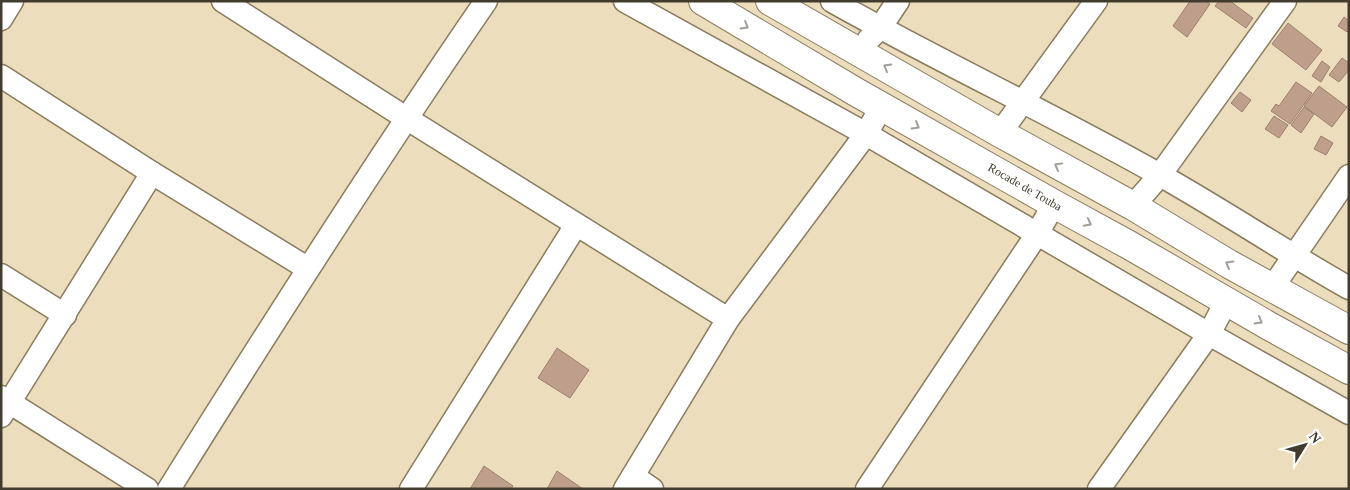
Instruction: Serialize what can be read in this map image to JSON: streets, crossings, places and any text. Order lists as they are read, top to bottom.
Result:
{
  "streets": {
    "main road": ["Rocade de Touba"]
  },
  "north": "top right"
}
